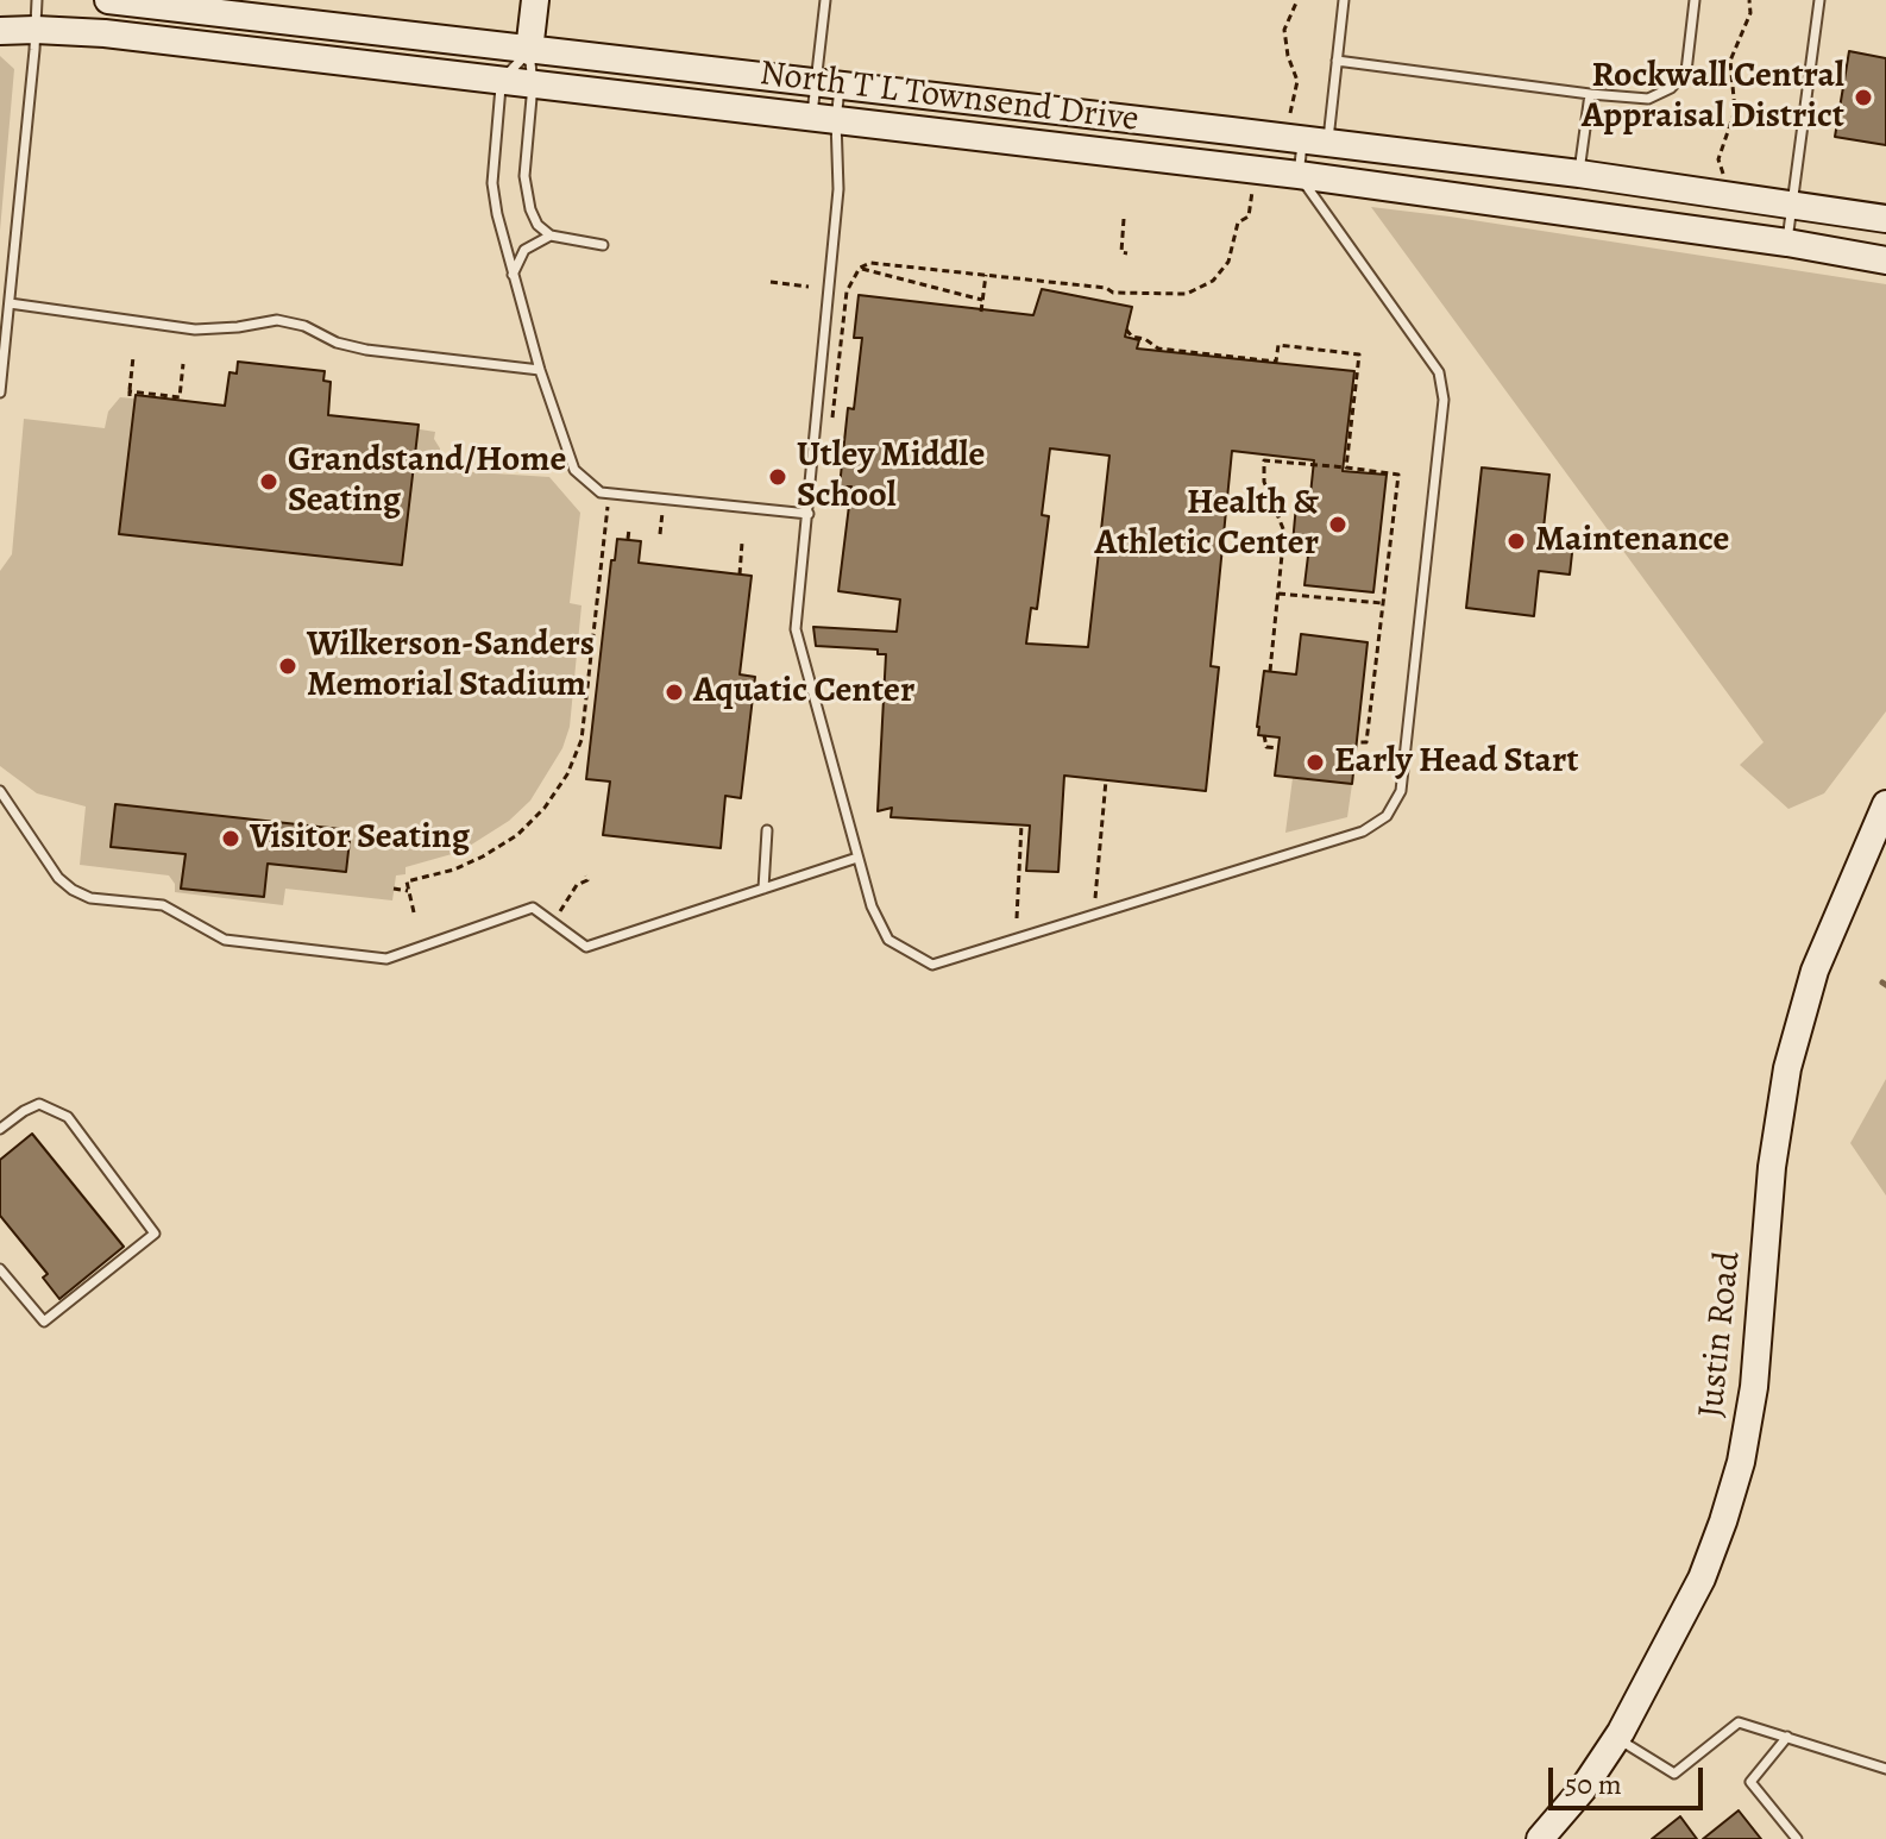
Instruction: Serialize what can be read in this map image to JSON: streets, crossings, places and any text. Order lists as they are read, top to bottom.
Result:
{
  "streets": {
    "street": ["North T L Townsend Drive", "Justin Road"]
  },
  "places": [
    "Rockwall Central Appraisal District",
    "Utley Middle School",
    "Grandstand/Home Seating",
    "Health & Athletic Center",
    "Maintenance",
    "Wilkerson-Sanders Memorial Stadium",
    "Aquatic Center",
    "Early Head Start",
    "Visitor Seating"
  ],
  "scale_bar": "50 m"
}
